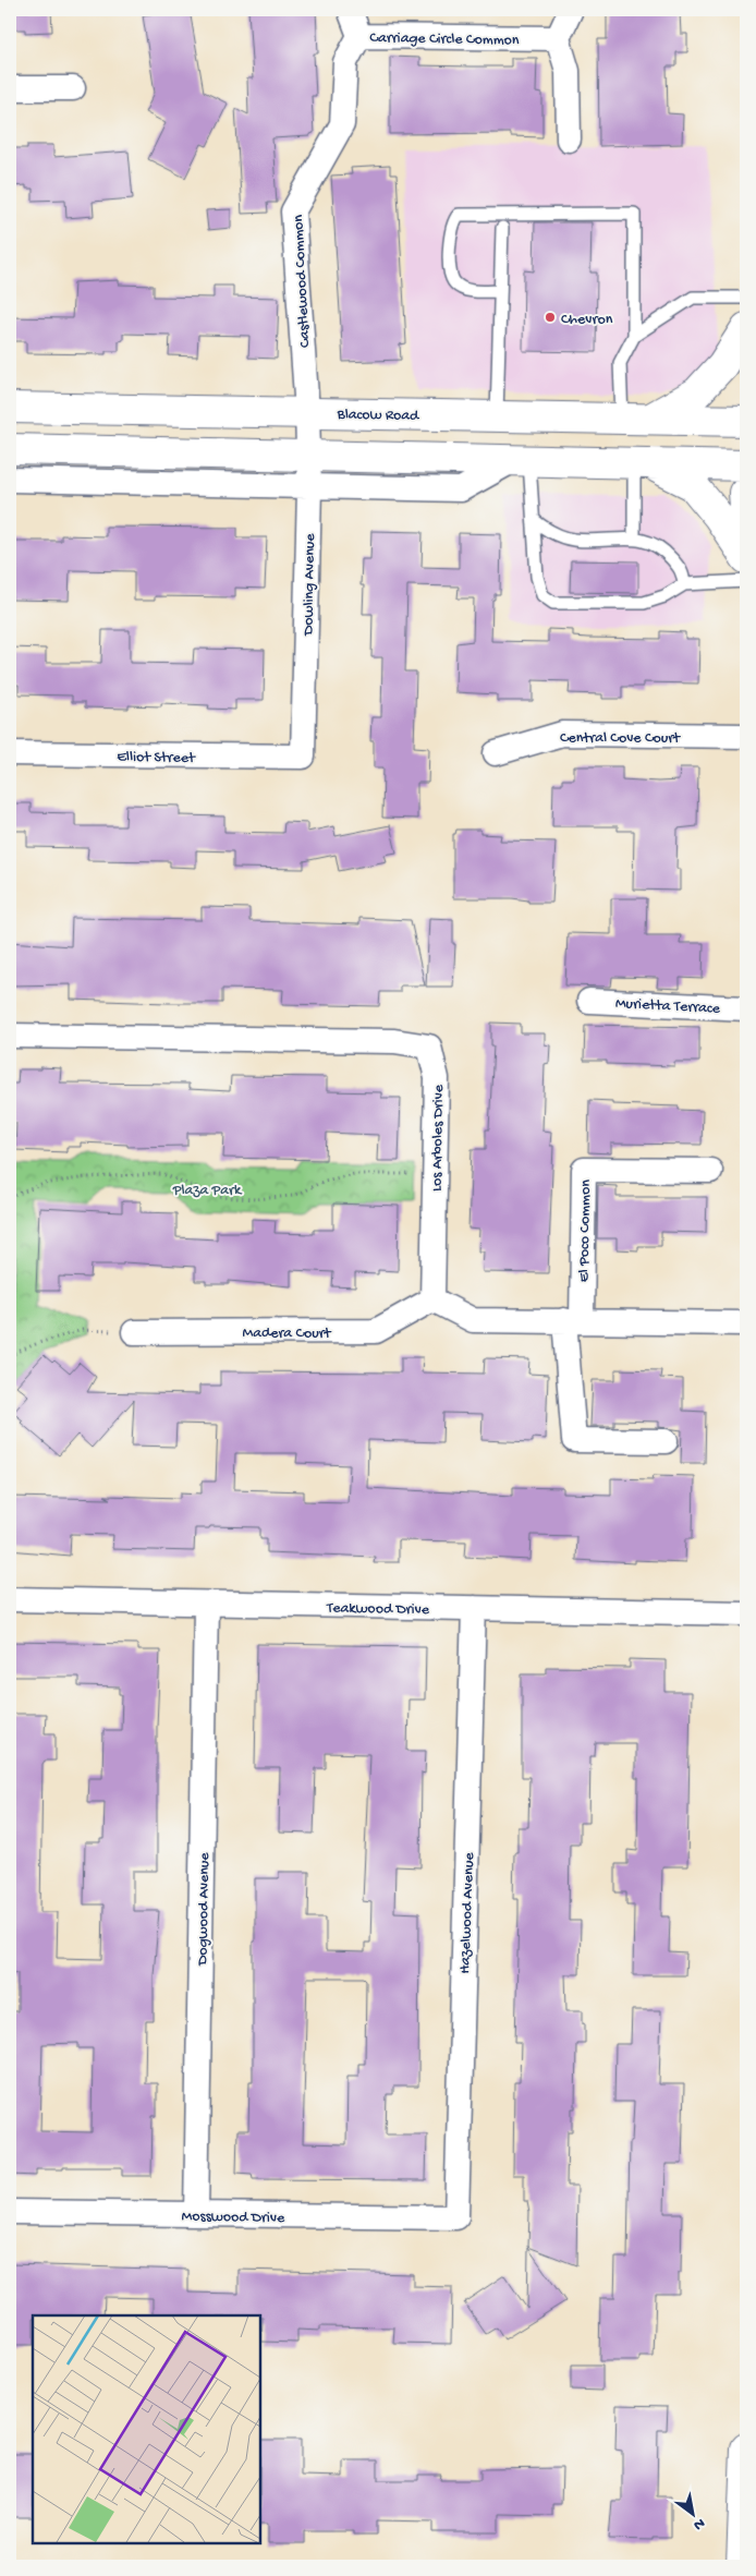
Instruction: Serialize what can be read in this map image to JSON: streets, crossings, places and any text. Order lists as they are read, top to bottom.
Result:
{
  "streets": {
    "main road": ["Blacow Road"],
    "street": [
      "Carriage Circle Common",
      "Castlewood Common",
      "Dowling Avenue",
      "Central Cove Court",
      "Elliot Street",
      "Murietta Terrace",
      "Los Arboles Drive",
      "El Poco Common",
      "Madera Court",
      "Teakwood Drive",
      "Dogwood Avenue",
      "Hazelwood Avenue",
      "Mosswood Drive"
    ]
  },
  "crossings": [
    ["Carriage Circle Common", "Castlewood Common"],
    ["Castlewood Common", "Blacow Road"],
    ["Castlewood Common", "Dowling Avenue"],
    ["Blacow Road", "Dowling Avenue"],
    ["Dowling Avenue", "Elliot Street"],
    ["Los Arboles Drive", "Madera Court"],
    ["Teakwood Drive", "Dogwood Avenue"],
    ["Teakwood Drive", "Hazelwood Avenue"],
    ["Dogwood Avenue", "Mosswood Drive"],
    ["Hazelwood Avenue", "Mosswood Drive"]
  ],
  "parks": ["Plaza Park"],
  "places": ["Chevron"],
  "north": "bottom right"
}
